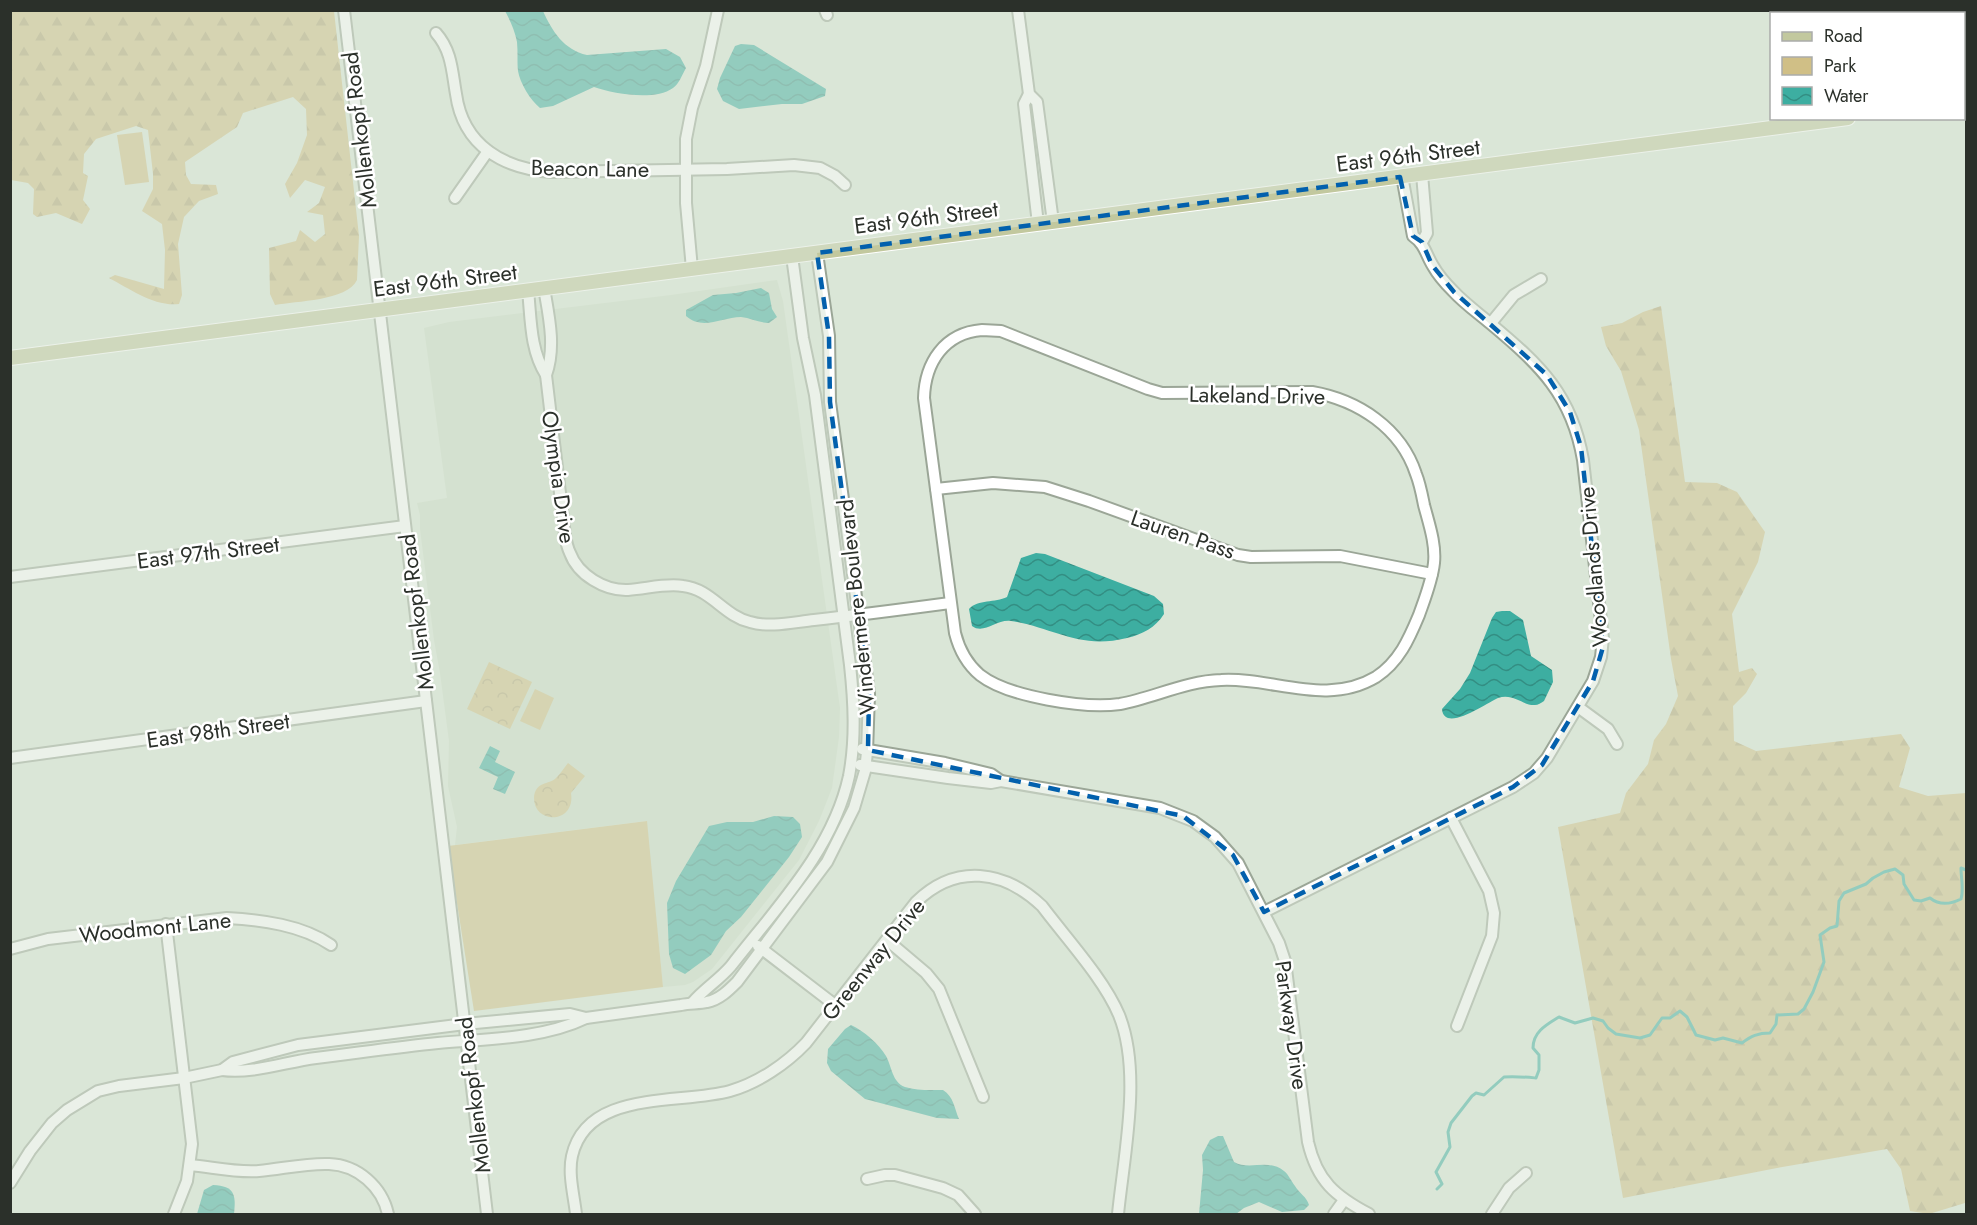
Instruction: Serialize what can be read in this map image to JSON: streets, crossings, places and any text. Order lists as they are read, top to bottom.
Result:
{
  "streets": {
    "main road": ["East 96th Street"],
    "street": [
      "Mollenkopf Road",
      "Beacon Lane",
      "Lakeland Drive",
      "Olympia Drive",
      "Lauren Pass",
      "East 97th Street",
      "Woodlands Drive",
      "Windermere Boulevard",
      "East 98th Street",
      "Woodmont Lane",
      "Greenway Drive",
      "Parkway Drive"
    ]
  },
  "crossings": [
    ["Mollenkopf Road", "East 96th Street"],
    ["Mollenkopf Road", "East 97th Street"],
    ["Mollenkopf Road", "Windermere Boulevard"],
    ["Mollenkopf Road", "East 98th Street"],
    ["East 96th Street", "Olympia Drive"],
    ["East 96th Street", "Woodlands Drive"],
    ["East 96th Street", "Windermere Boulevard"],
    ["Lakeland Drive", "Olympia Drive"],
    ["Lakeland Drive", "Lauren Pass"],
    ["Olympia Drive", "Windermere Boulevard"],
    ["Woodlands Drive", "Parkway Drive"],
    ["Windermere Boulevard", "Parkway Drive"]
  ],
  "legend": ["Road", "Park", "Water"]
}
